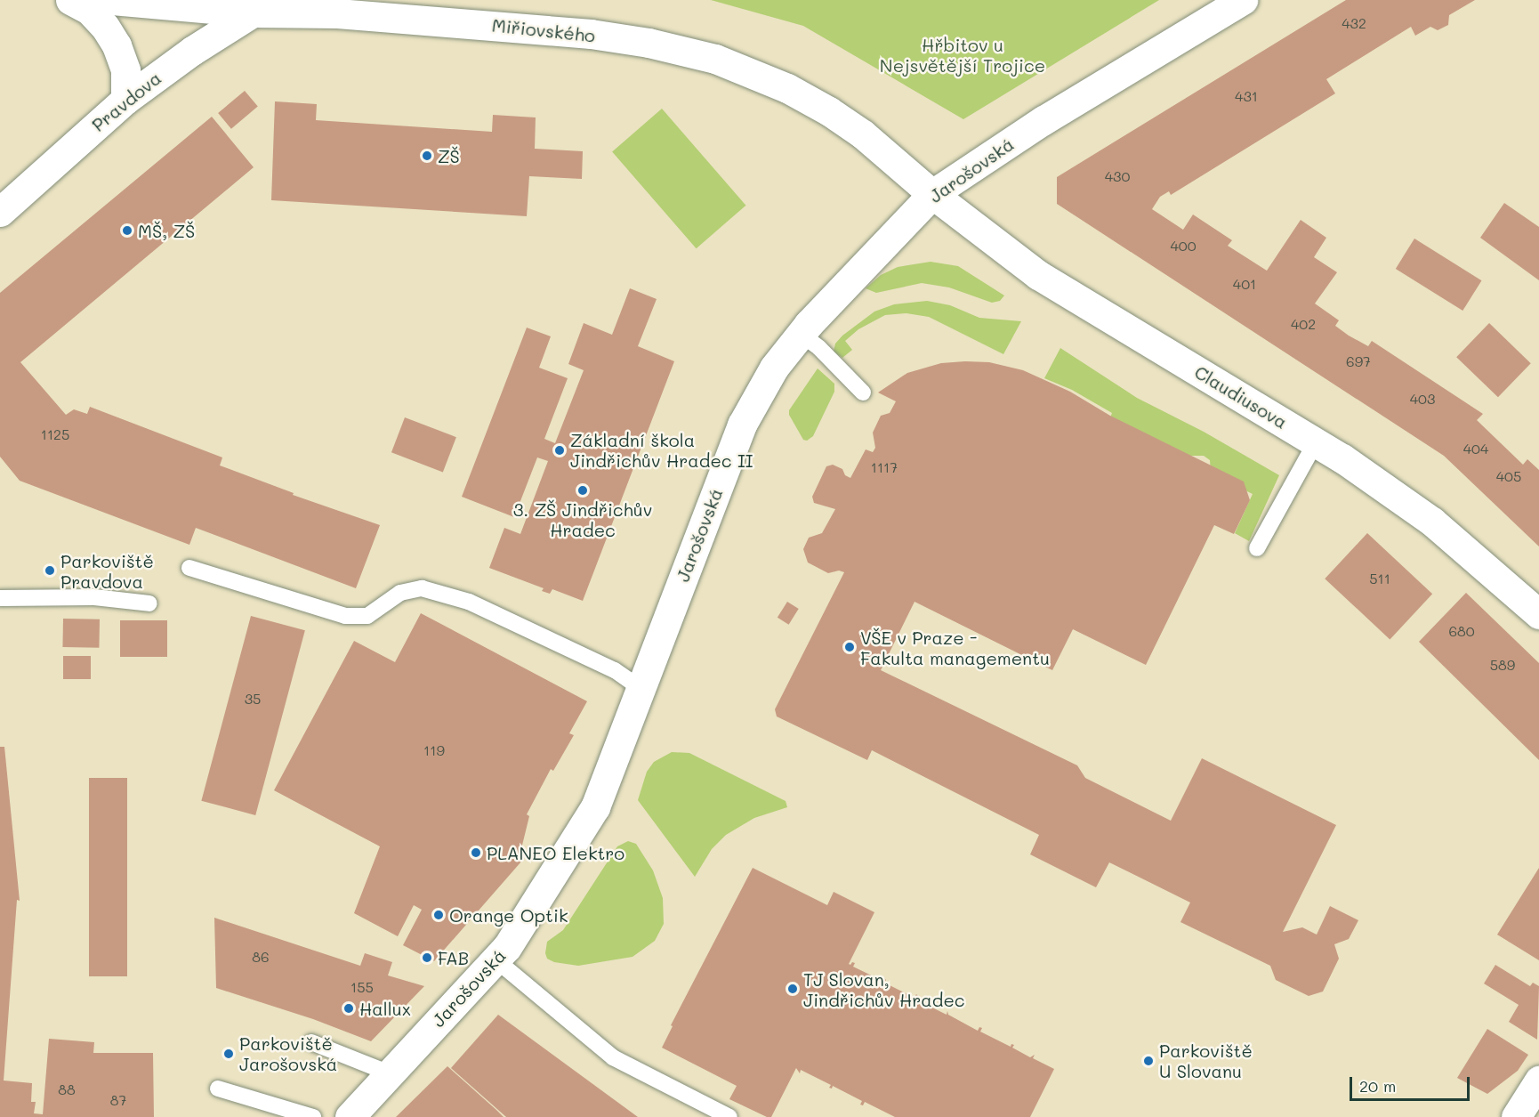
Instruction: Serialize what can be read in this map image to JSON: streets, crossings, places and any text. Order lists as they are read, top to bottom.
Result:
{
  "streets": {
    "street": [
      "Miřiovského",
      "Pravdova",
      "Jarošovská",
      "Claudiusova"
    ]
  },
  "crossings": [
    ["Miřiovského", "Pravdova"],
    ["Miřiovského", "Jarošovská"],
    ["Miřiovského", "Claudiusova"],
    ["Jarošovská", "Claudiusova"]
  ],
  "parks": ["Hřbitov u Nejsvětější Trojice"],
  "places": [
    "ZŠ",
    "MŠ, ZŠ",
    "Základní škola Jindřichův Hradec II",
    "3. ZŠ Jindřichův Hradec",
    "Parkoviště Pravdova",
    "VŠE v Praze - Fakulta managementu",
    "PLANEO Elektro",
    "Orange Optik",
    "FAB",
    "TJ Slovan, Jindřichův Hradec",
    "Hallux",
    "Parkoviště Jarošovská",
    "Parkoviště U Slovanu"
  ],
  "house_numbers": [
    "432",
    "431",
    "430",
    "400",
    "401",
    "402",
    "697",
    "403",
    "1125",
    "404",
    "1117",
    "405",
    "511",
    "680",
    "589",
    "35",
    "119",
    "86",
    "155",
    "88",
    "87"
  ],
  "scale_bar": "20 m"
}
